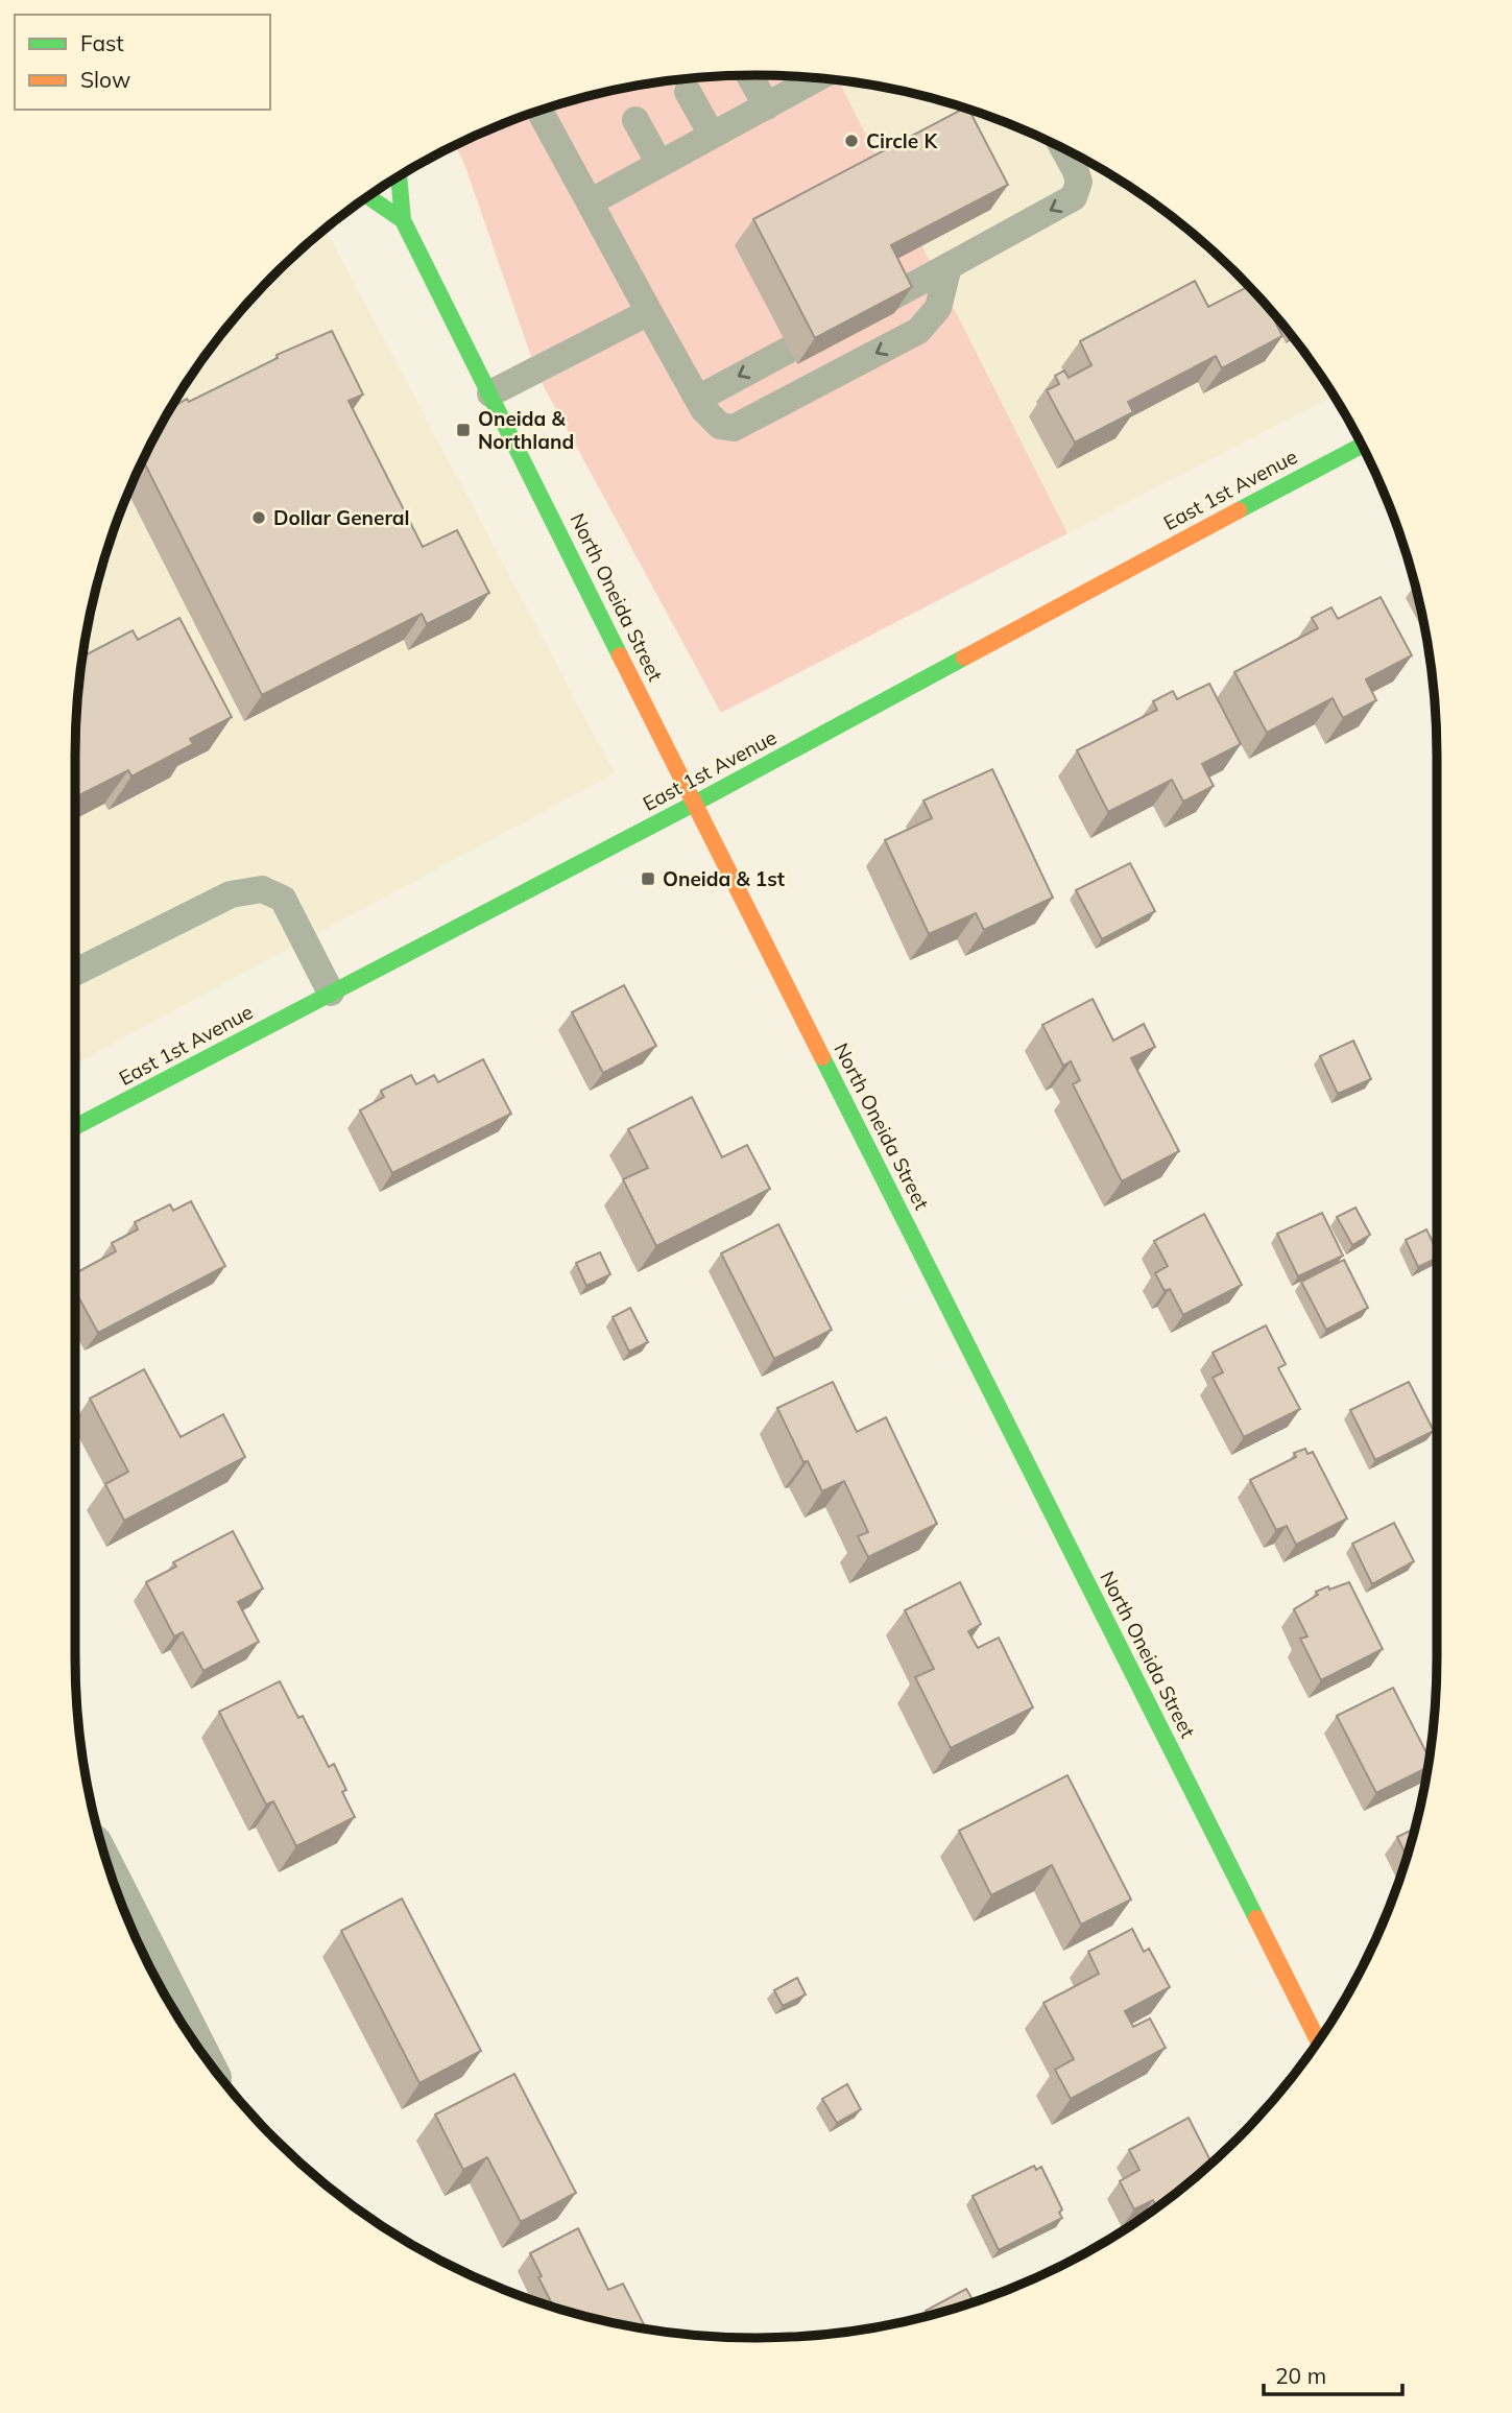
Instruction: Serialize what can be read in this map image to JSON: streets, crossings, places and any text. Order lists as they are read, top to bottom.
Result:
{
  "streets": {
    "street": ["East 1st Avenue", "North Oneida Street"]
  },
  "crossings": [
    ["East 1st Avenue", "North Oneida Street"]
  ],
  "places": {
    "other": ["Circle K", "Dollar General"],
    "transit": ["Oneida & Northland", "Oneida & 1st"]
  },
  "legend": ["Fast", "Slow"],
  "scale_bar": "20 m"
}
